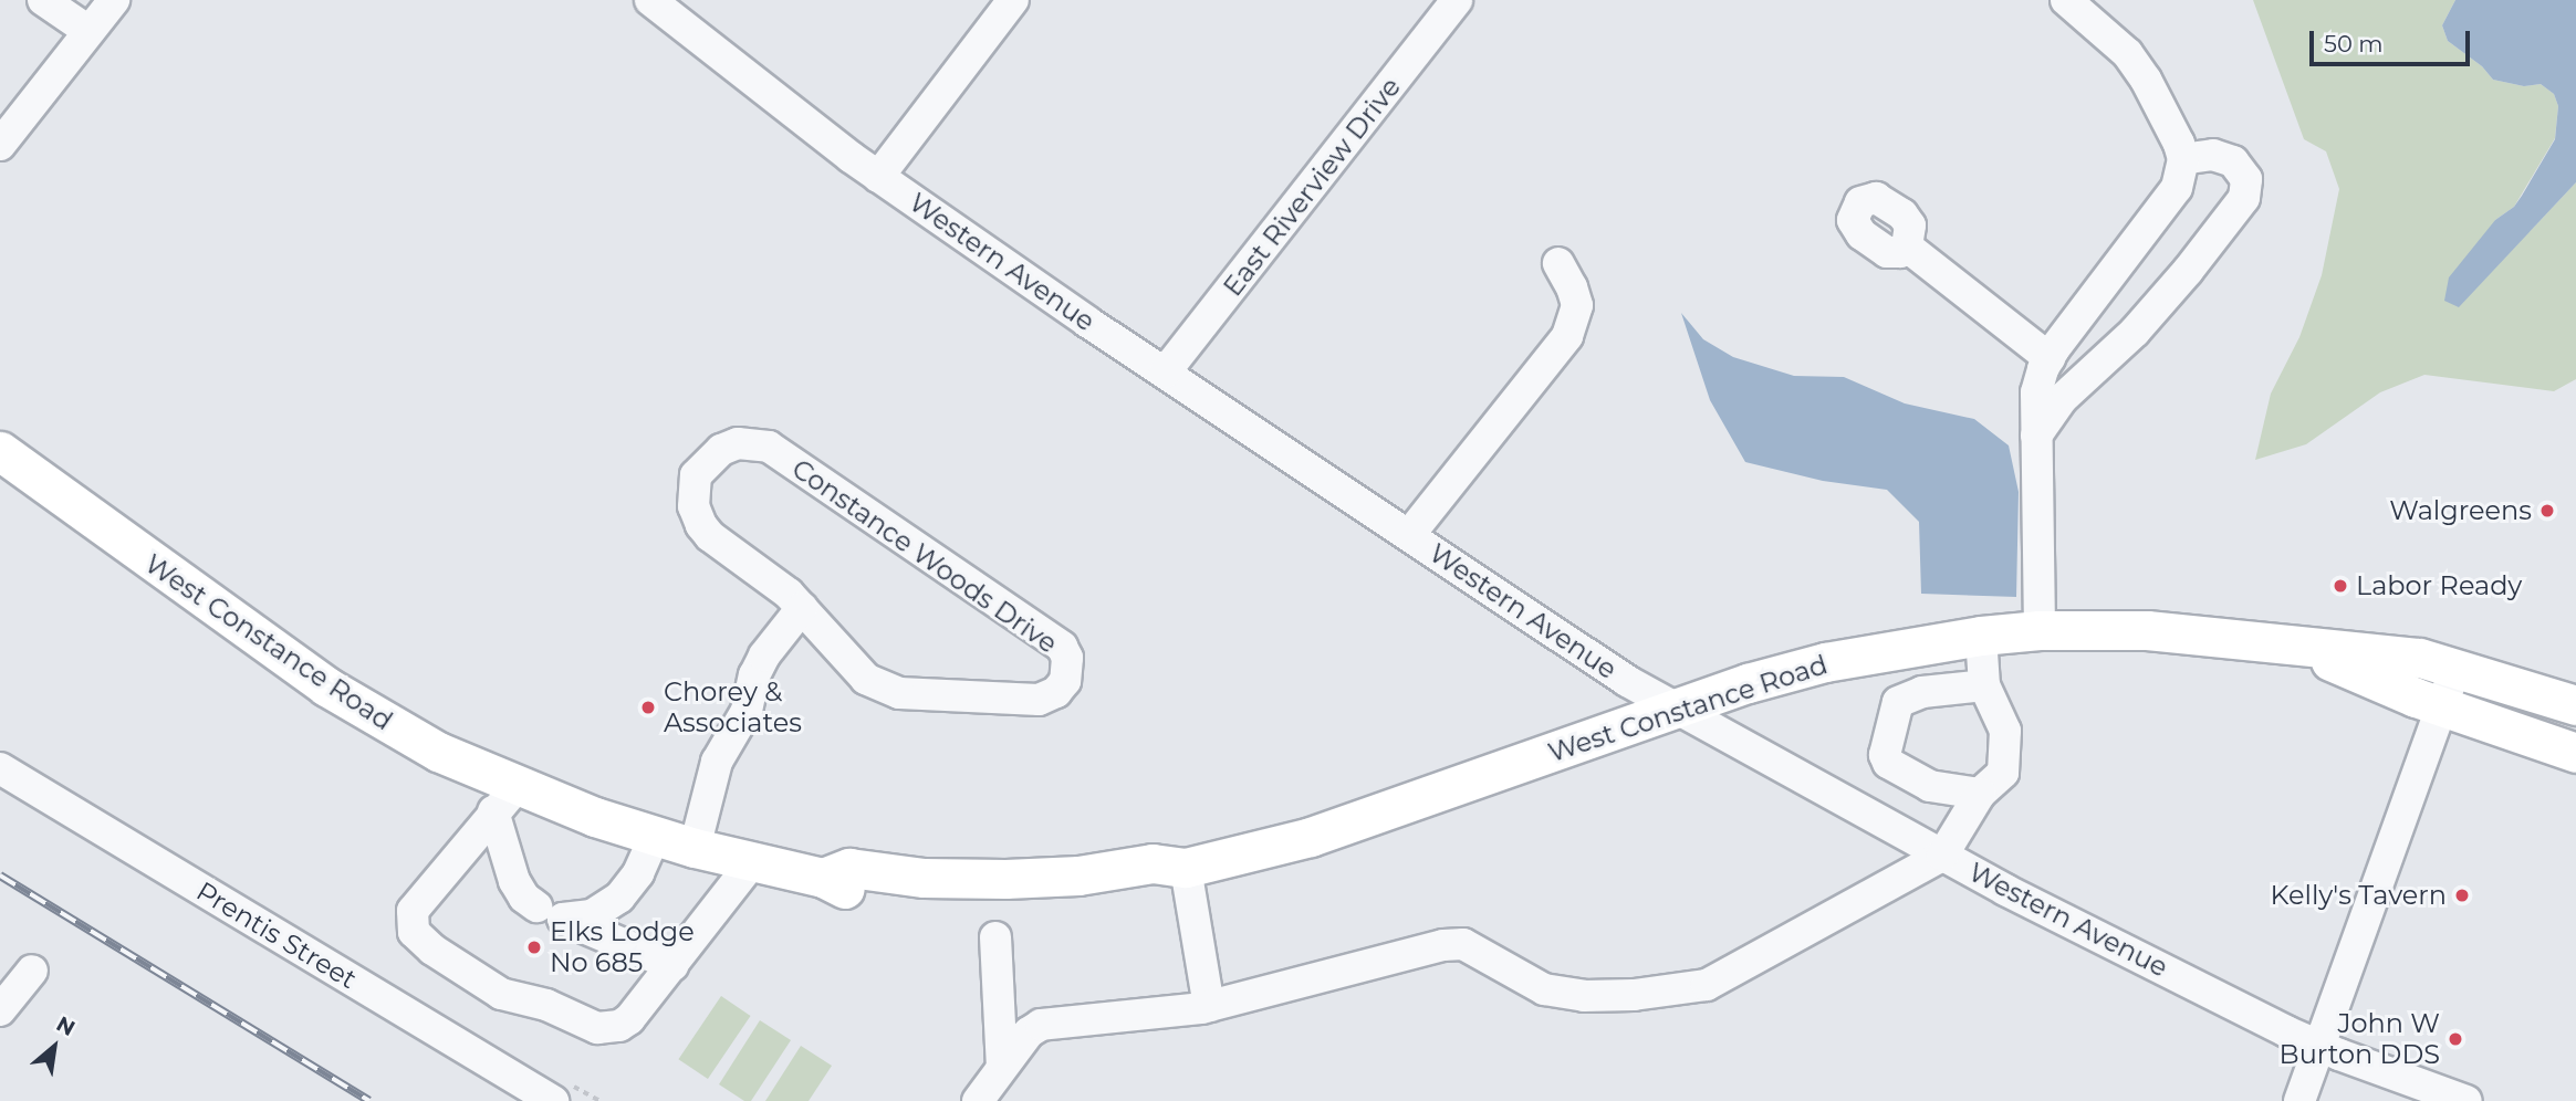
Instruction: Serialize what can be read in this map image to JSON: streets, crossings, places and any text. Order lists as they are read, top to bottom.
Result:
{
  "streets": {
    "main road": ["West Constance Road"],
    "street": [
      "East Riverview Drive",
      "Western Avenue",
      "Constance Woods Drive",
      "Prentis Street"
    ]
  },
  "crossings": [
    ["East Riverview Drive", "Western Avenue"],
    ["Western Avenue", "West Constance Road"]
  ],
  "places": [
    "Walgreens",
    "Labor Ready",
    "Chorey & Associates",
    "Kelly's Tavern",
    "Elks Lodge No 685",
    "John W Burton DDS"
  ],
  "scale_bar": "50 m",
  "north": "top right"
}
